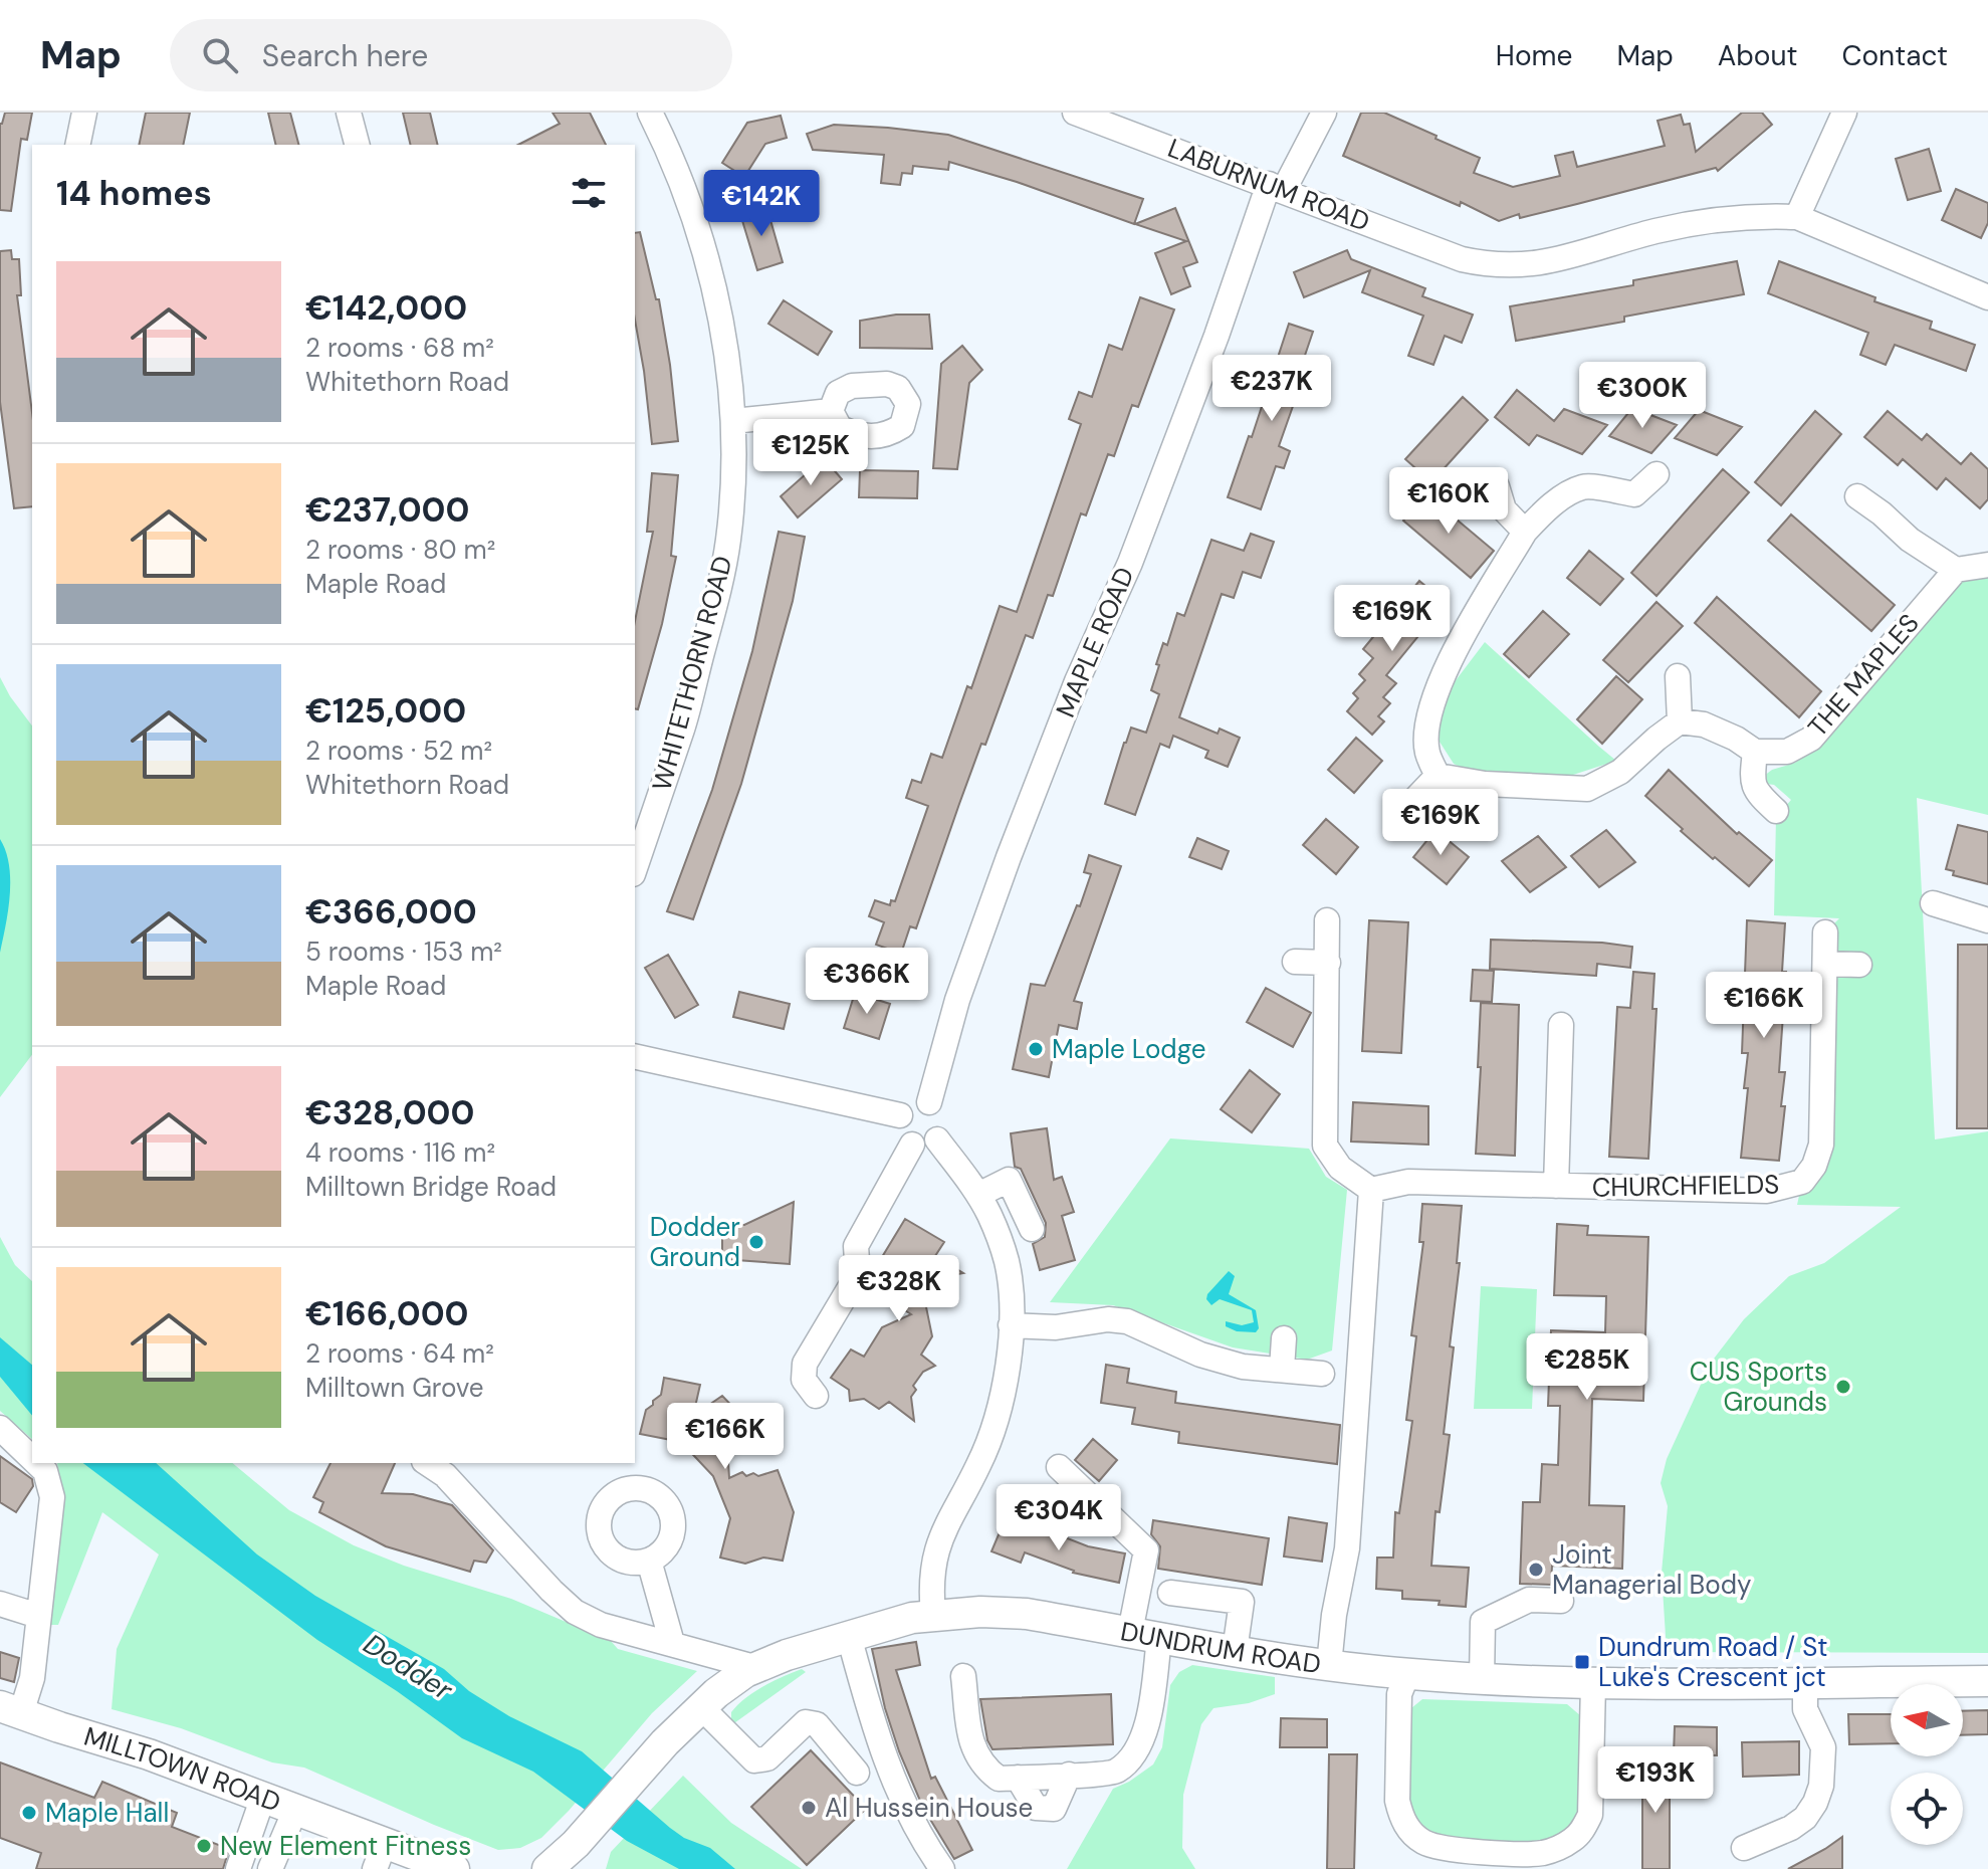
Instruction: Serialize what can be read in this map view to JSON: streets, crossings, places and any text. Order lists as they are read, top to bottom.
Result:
{
  "streets": {
    "main road": ["DUNDRUM ROAD", "MILLTOWN ROAD"],
    "street": [
      "LABURNUM ROAD",
      "MAPLE ROAD",
      "WHITETHORN ROAD",
      "THE MAPLES",
      "CHURCHFIELDS"
    ]
  },
  "crossings": [
    ["LABURNUM ROAD", "MAPLE ROAD"]
  ],
  "water": ["Dodder"],
  "places": {
    "other": [
      "Maple Lodge",
      "Dodder Ground",
      "CUS Sports Grounds",
      "Joint Managerial Body",
      "Al Hussein House",
      "Maple Hall",
      "New Element Fitness"
    ],
    "transit": ["Dundrum Road / St Luke's Crescent jct"]
  },
  "north": "left",
  "page": {
    "header": "Map",
    "search": "Search here",
    "nav": [
      "Home",
      "Map",
      "About",
      "Contact"
    ],
    "heading": "14 homes",
    "price": [
      "€142K",
      "€237K",
      "€300K",
      "€125K",
      "€160K",
      "€169K",
      "€169K",
      "€366K",
      "€166K",
      "€328K",
      "€285K",
      "€166K",
      "€304K",
      "€193K"
    ],
    "list": [
      {
        "name": "€142,000",
        "note": "2 rooms · 68 m² · Whitethorn Road"
      },
      {
        "name": "€237,000",
        "note": "2 rooms · 80 m² · Maple Road"
      },
      {
        "name": "€125,000",
        "note": "2 rooms · 52 m² · Whitethorn Road"
      },
      {
        "name": "€366,000",
        "note": "5 rooms · 153 m² · Maple Road"
      },
      {
        "name": "€328,000",
        "note": "4 rooms · 116 m² · Milltown Bridge Road"
      },
      {
        "name": "€166,000",
        "note": "2 rooms · 64 m² · Milltown Grove"
      }
    ]
  }
}
